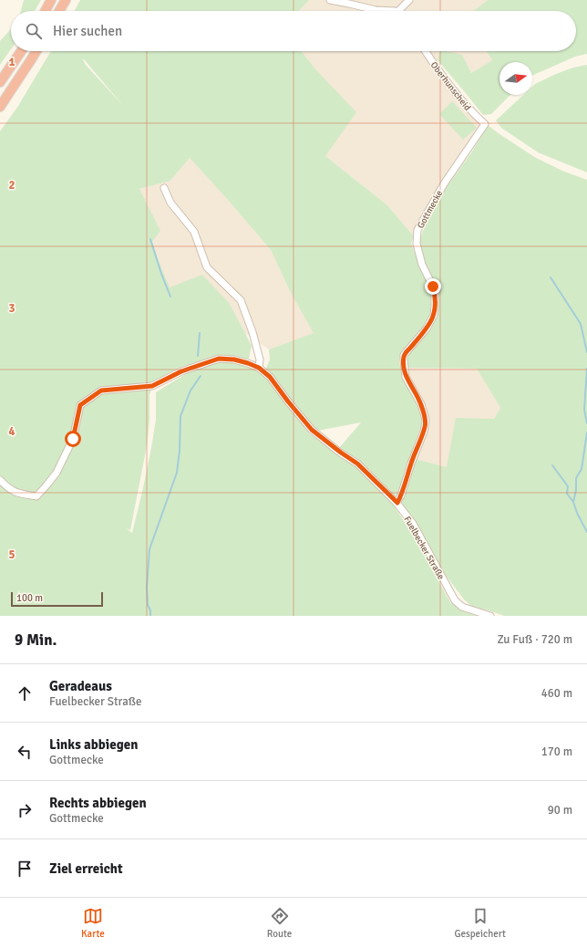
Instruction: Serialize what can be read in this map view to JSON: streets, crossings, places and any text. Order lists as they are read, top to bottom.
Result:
{
  "streets": {
    "street": ["Oberhunscheid", "Gottmecke", "Fuelbecker Straße"]
  },
  "crossings": [
    ["Oberhunscheid", "Gottmecke"],
    ["Gottmecke", "Fuelbecker Straße"]
  ],
  "scale_bar": "100 m",
  "north": "right",
  "page": {
    "search": "Hier suchen",
    "scale": "100 m",
    "heading": ["9 Min.", "Zu Fuß · 720 m"],
    "list": [
      ["Geradeaus", "Fuelbecker Straße", "460 m"],
      ["Links abbiegen", "Gottmecke", "170 m"],
      ["Rechts abbiegen", "Gottmecke", "90 m"],
      "Ziel erreicht"
    ],
    "nav": ["Karte", "Route", "Gespeichert"]
  },
  "grid": {
    "rows": [
      "1",
      "2",
      "3",
      "4",
      "5"
    ]
  }
}
